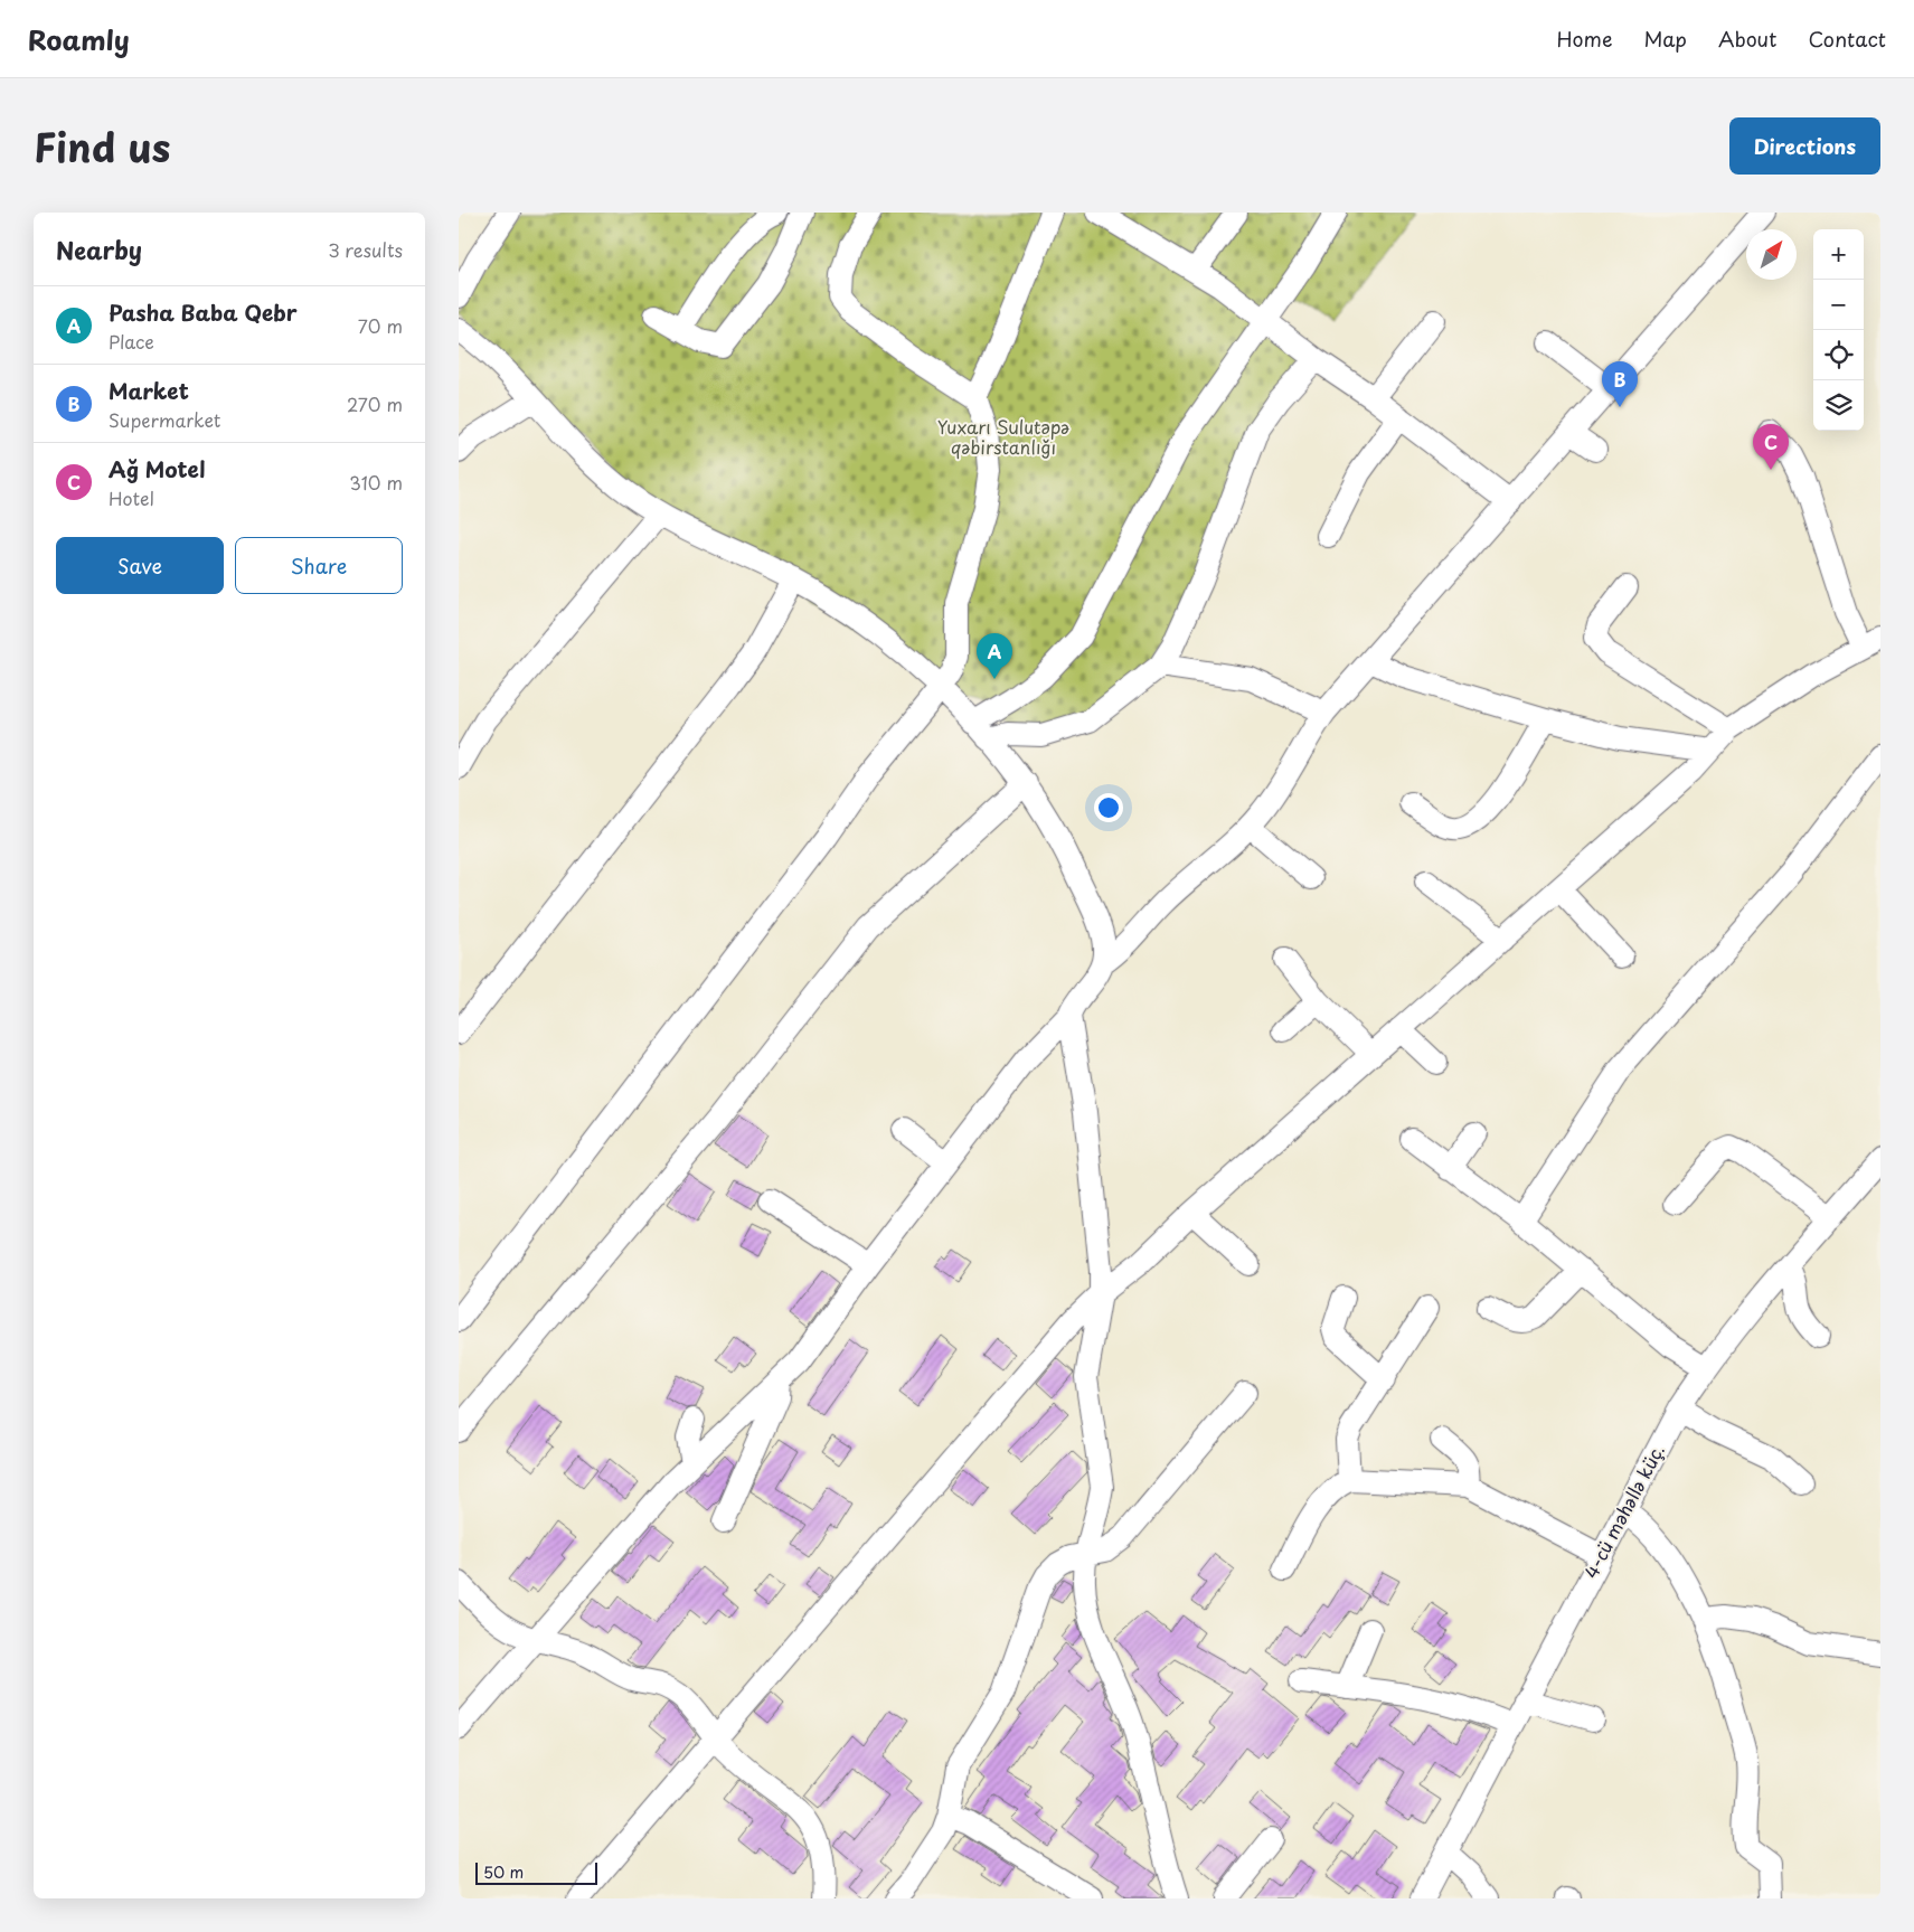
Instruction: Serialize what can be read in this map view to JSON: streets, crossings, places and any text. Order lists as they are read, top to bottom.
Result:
{
  "streets": {
    "street": ["4-cü məhəllə küç."]
  },
  "parks": ["Yuxarı Sulutəpə qəbirstanlığı"],
  "scale_bar": "50 m",
  "north": "top right",
  "page": {
    "header": "Roamly",
    "nav": [
      "Home",
      "Map",
      "About",
      "Contact"
    ],
    "title": "Find us",
    "buttons": [
      "Directions",
      ["Save", "Share"]
    ],
    "heading": ["Nearby", "3 results"],
    "map_buttons": ["+", "−"],
    "list": [
      {
        "mark": "A",
        "name": "Pasha Baba Qebr",
        "note": "Place",
        "value": "70 m"
      },
      {
        "mark": "B",
        "name": "Market",
        "note": "Supermarket",
        "value": "270 m"
      },
      {
        "mark": "C",
        "name": "Ağ Motel",
        "note": "Hotel",
        "value": "310 m"
      }
    ],
    "pins": ["B", "C", "A"],
    "scale": "50 m"
  }
}
